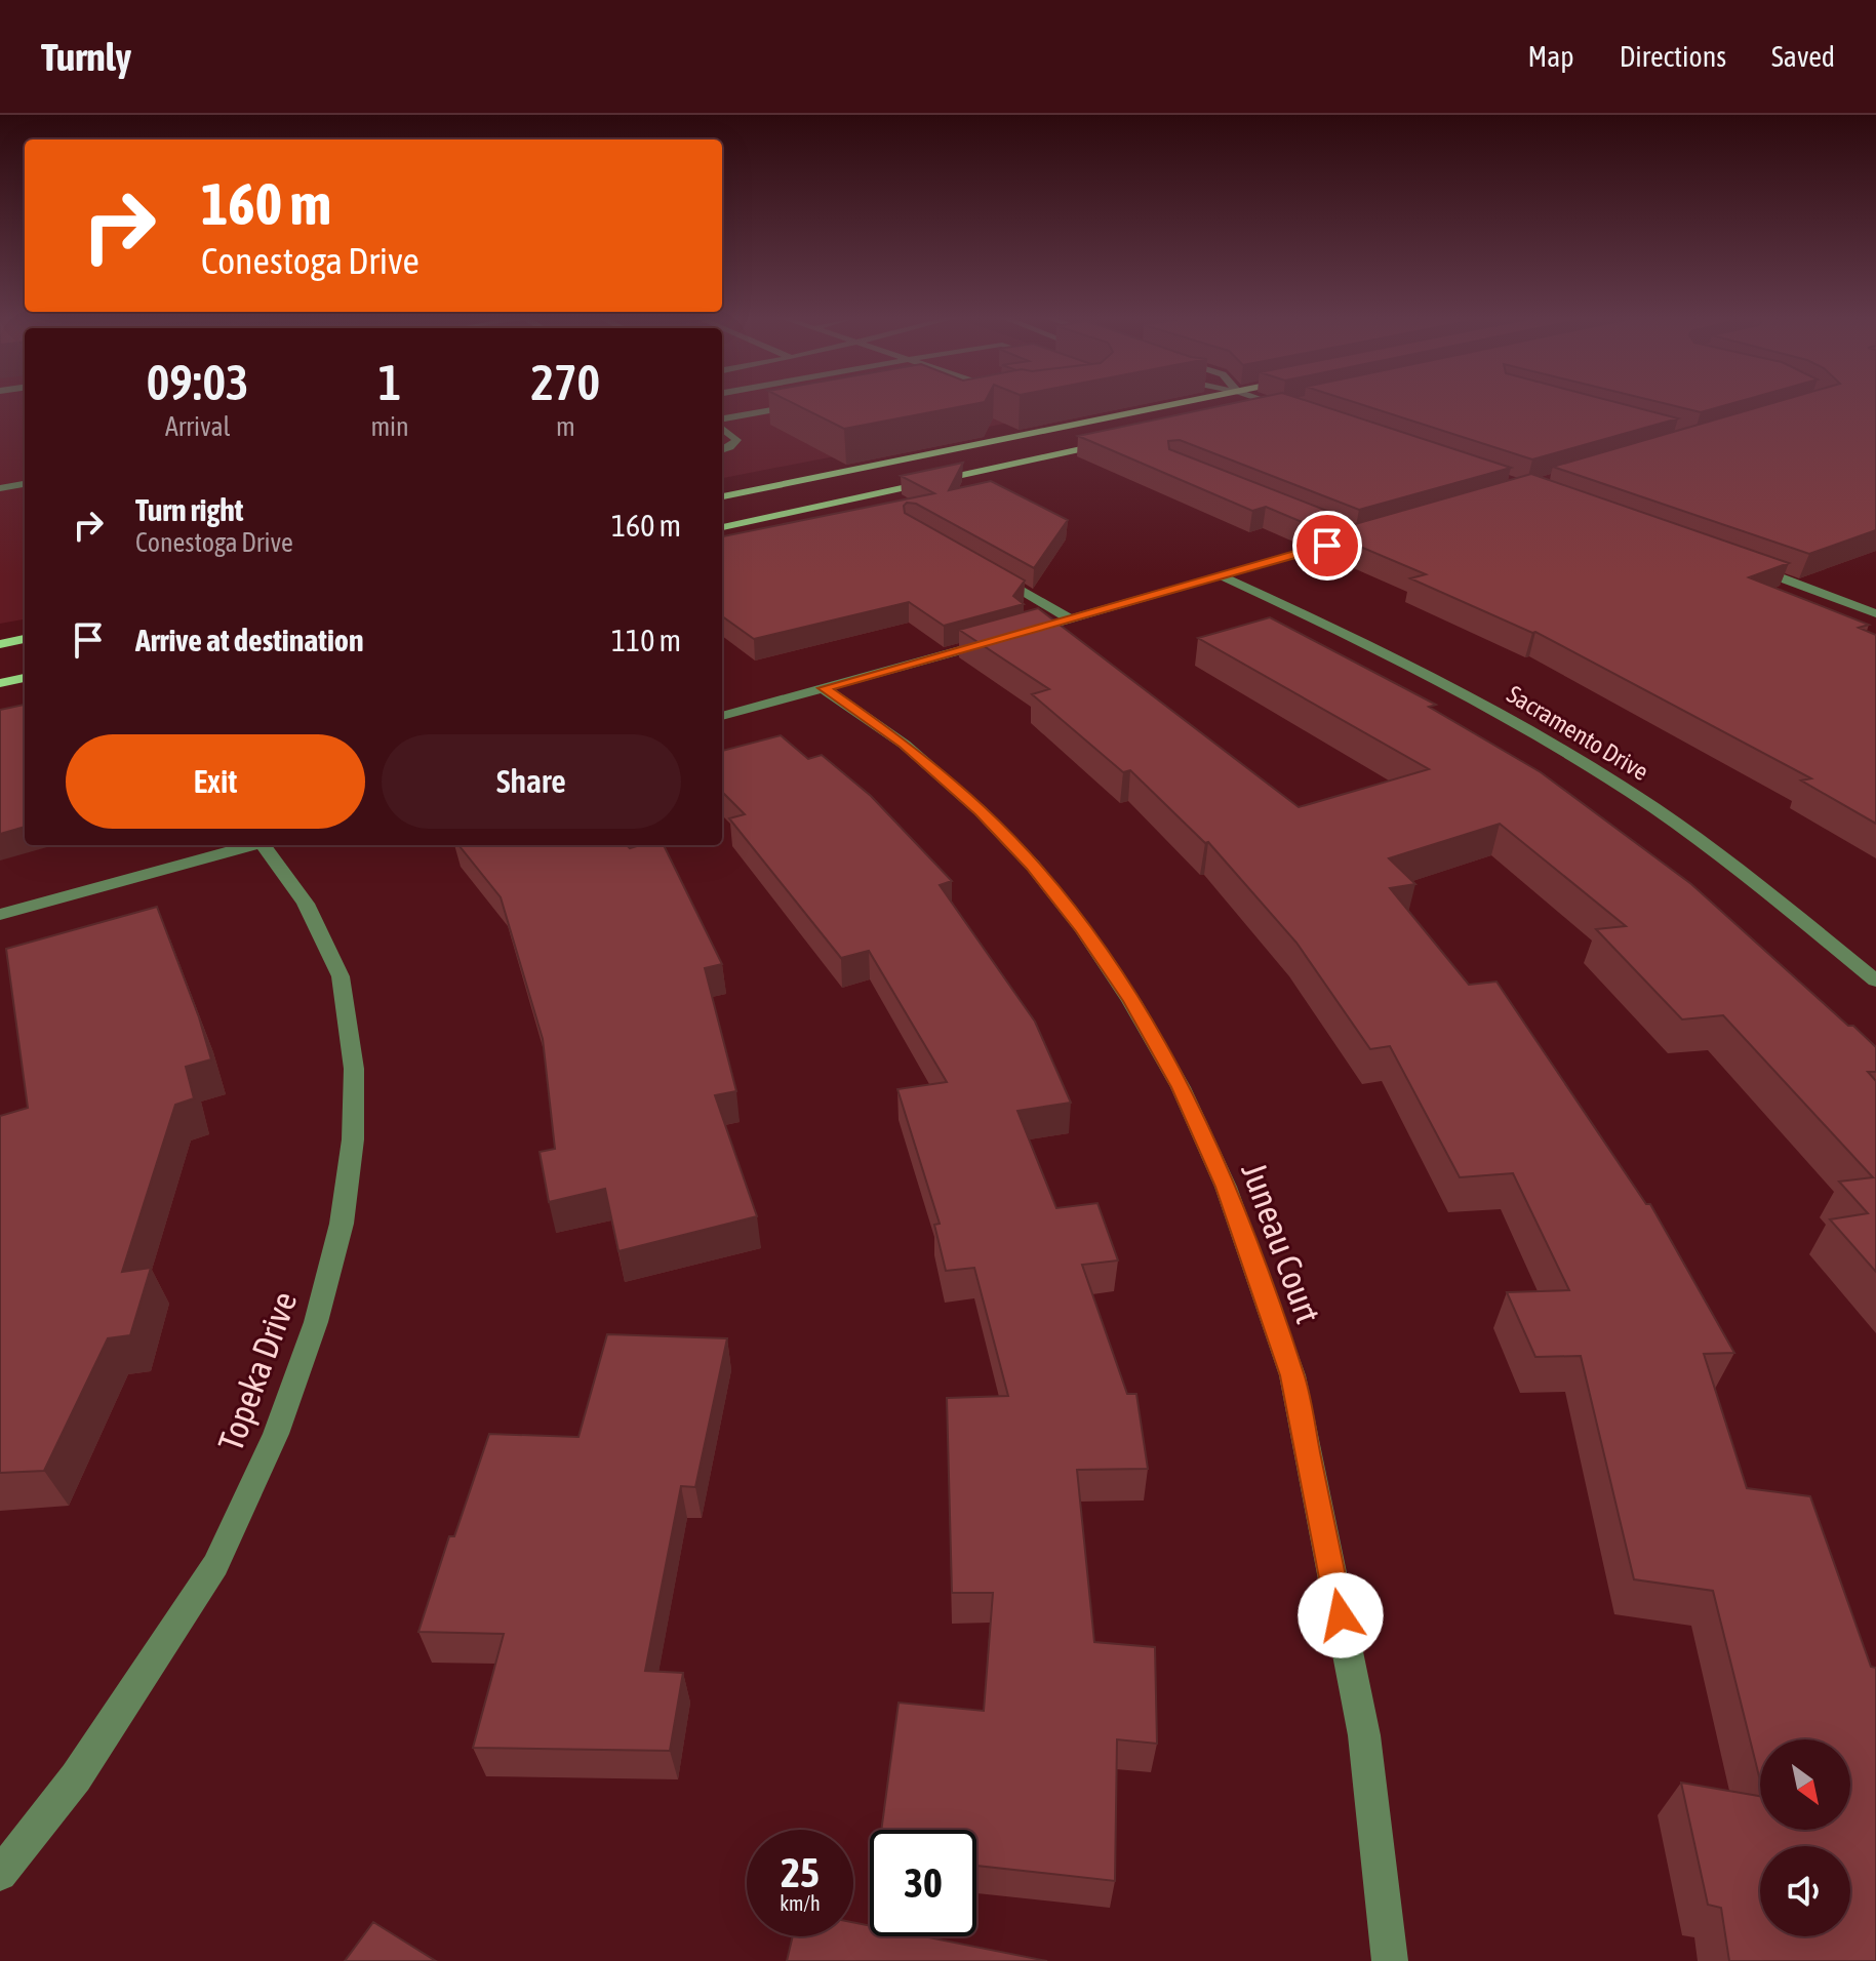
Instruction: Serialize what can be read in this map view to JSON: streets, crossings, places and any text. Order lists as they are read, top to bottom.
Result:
{
  "streets": {
    "street": ["Sacramento Drive", "Juneau Court", "Topeka Drive"]
  },
  "north": "bottom right",
  "page": {
    "header": "Turnly",
    "nav": ["Map", "Directions", "Saved"],
    "turn": ["160 m", "Conestoga Drive"],
    "eta": [
      "09:03",
      "Arrival",
      "1",
      "min",
      "270",
      "m"
    ],
    "list": [
      {
        "name": "Turn right",
        "note": "Conestoga Drive",
        "value": "160 m"
      },
      {
        "name": "Arrive at destination",
        "value": "110 m"
      }
    ],
    "buttons": ["Exit", "Share"],
    "speed": "25 km/h",
    "limit": "30"
  }
}
